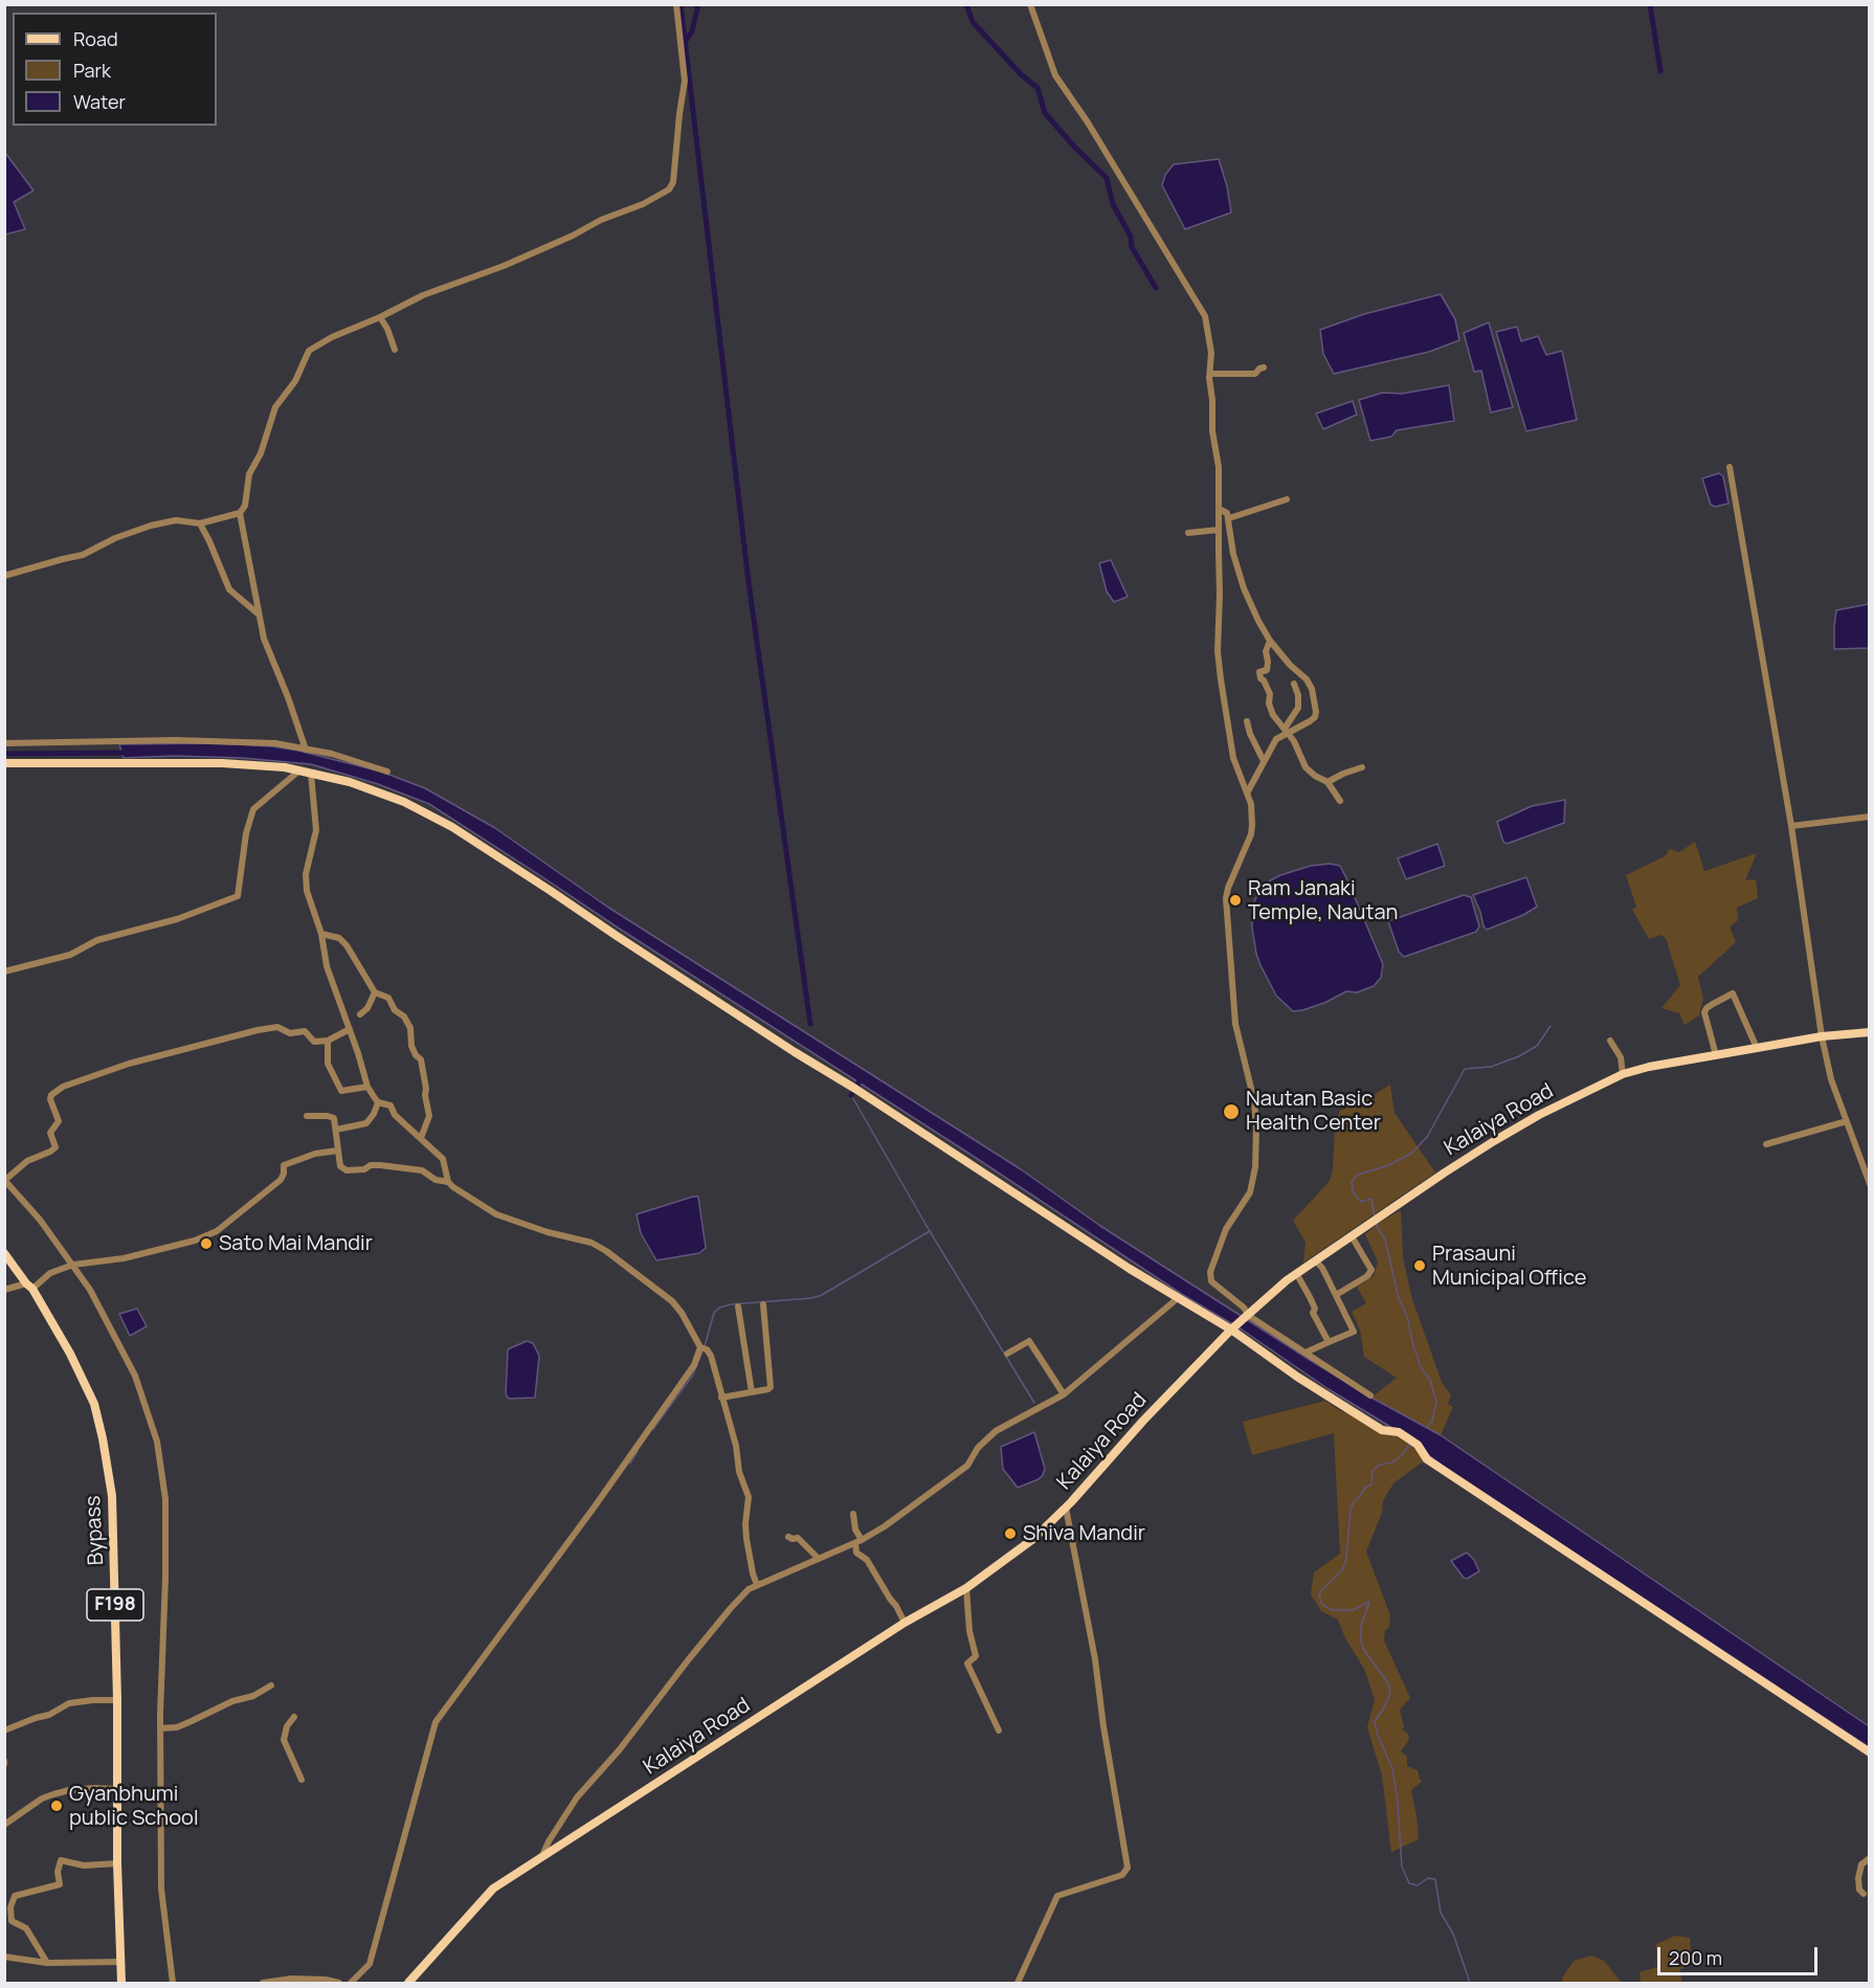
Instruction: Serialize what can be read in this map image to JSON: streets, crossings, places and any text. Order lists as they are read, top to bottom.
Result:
{
  "streets": {
    "main road": ["Kalaiya Road", "Bypass", "F198"]
  },
  "places": [
    "Ram Janaki Temple, Nautan",
    "Nautan Basic Health Center",
    "Sato Mai Mandir",
    "Prasauni Municipal Office",
    "Shiva Mandir",
    "Gyanbhumi public School"
  ],
  "legend": ["Road", "Park", "Water"],
  "scale_bar": "200 m"
}
